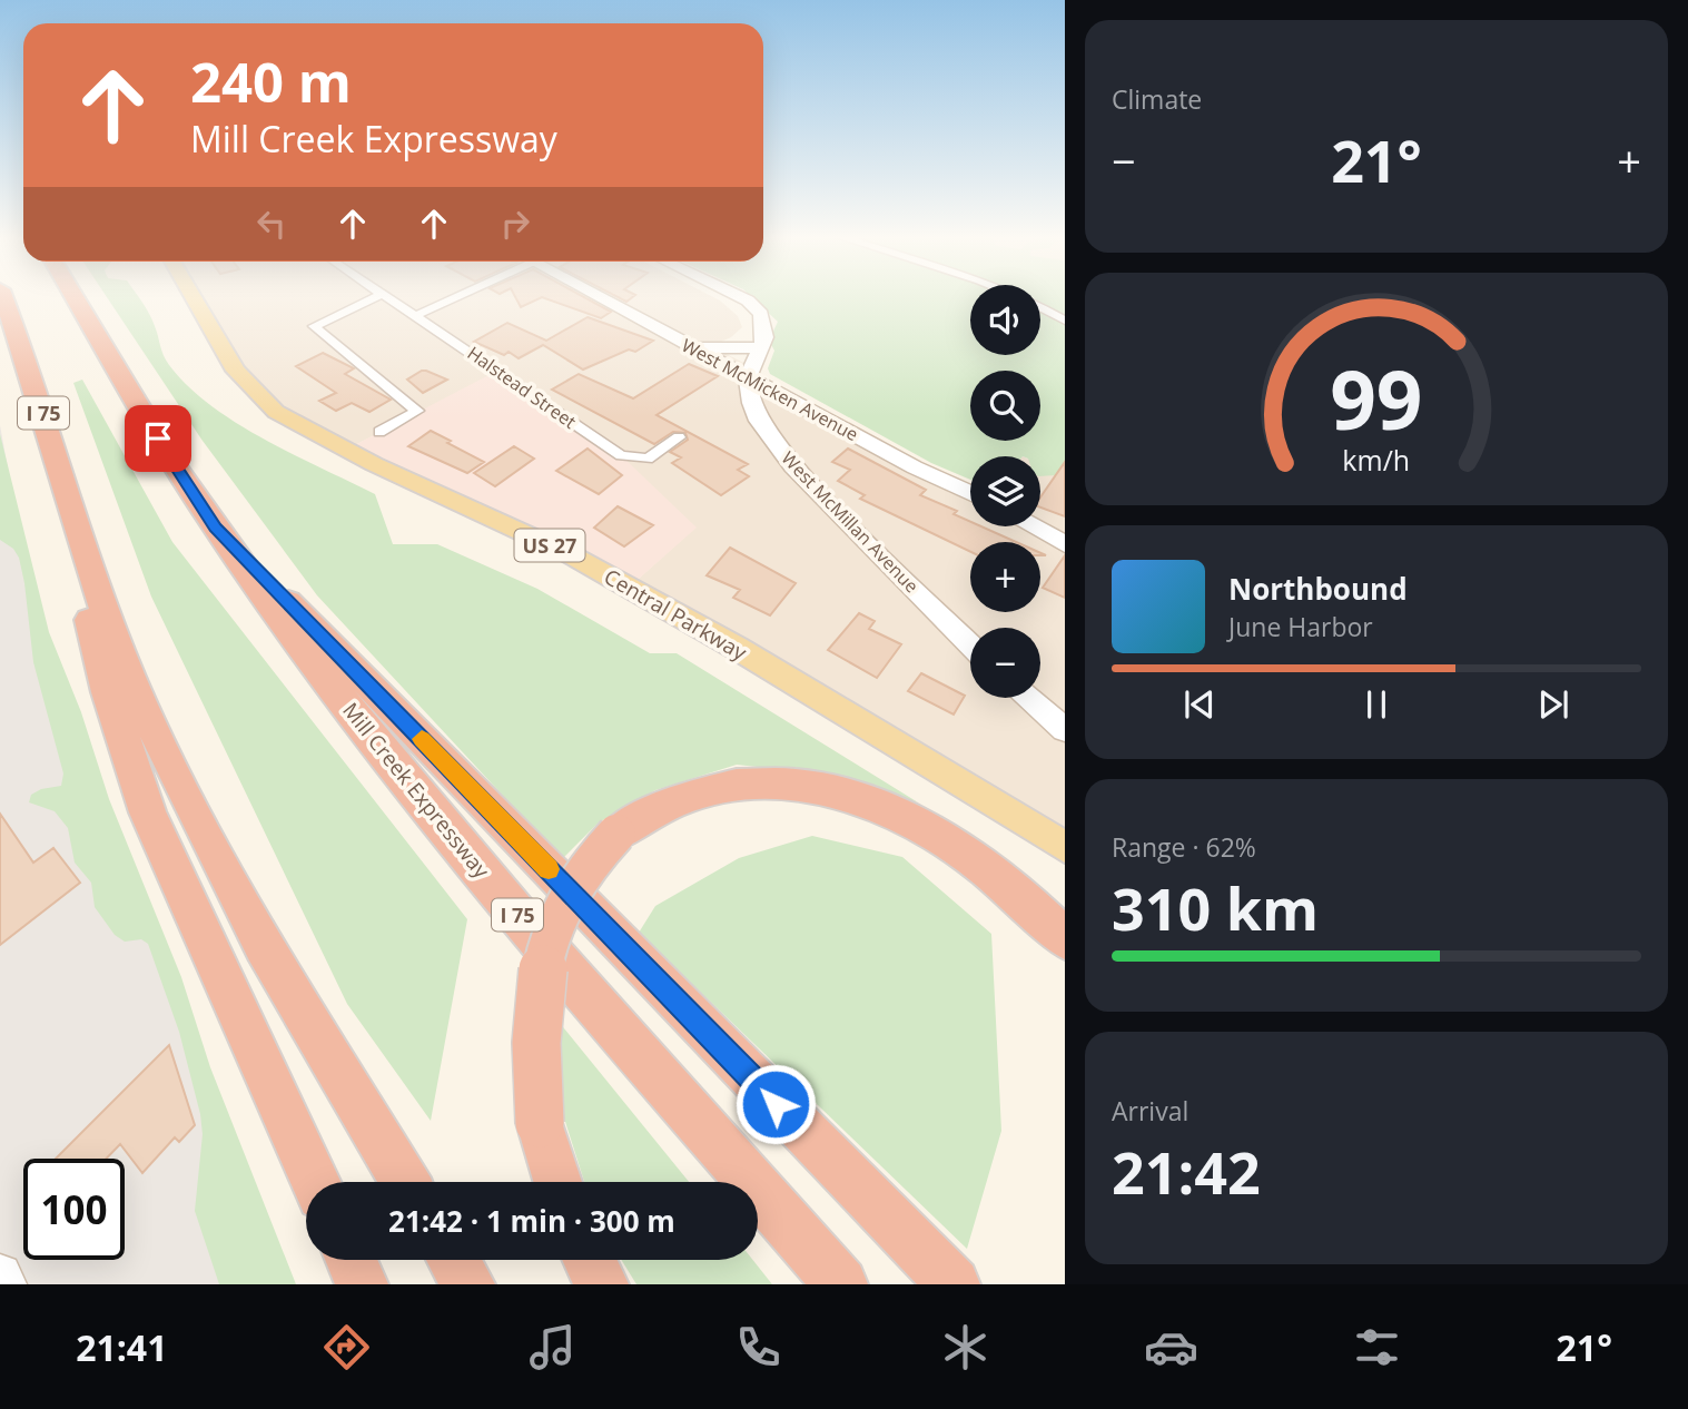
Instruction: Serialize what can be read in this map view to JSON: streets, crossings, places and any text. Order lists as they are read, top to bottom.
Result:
{
  "streets": {
    "highway": ["I 75", "Mill Creek Expressway"],
    "main road": [
      "West McMicken Avenue",
      "West McMillan Avenue",
      "US 27",
      "Central Parkway"
    ],
    "street": ["Halstead Street"]
  },
  "crossings": [
    ["West McMicken Avenue", "West McMillan Avenue"]
  ],
  "page": {
    "tile": [
      "Climate",
      ["Range · 62%", "310 km"],
      ["Arrival", "21:42"]
    ],
    "turn": ["240 m", "Mill Creek Expressway"],
    "heat": ["−", "21°", "+"],
    "map_buttons": ["+", "−"],
    "song": ["Northbound", "June Harbor"],
    "limit": "100",
    "trip": "21:42 · 1 min · 300 m",
    "tabs": ["21:41", "21°"],
    "gauge": ["99", "km/h"]
  }
}
